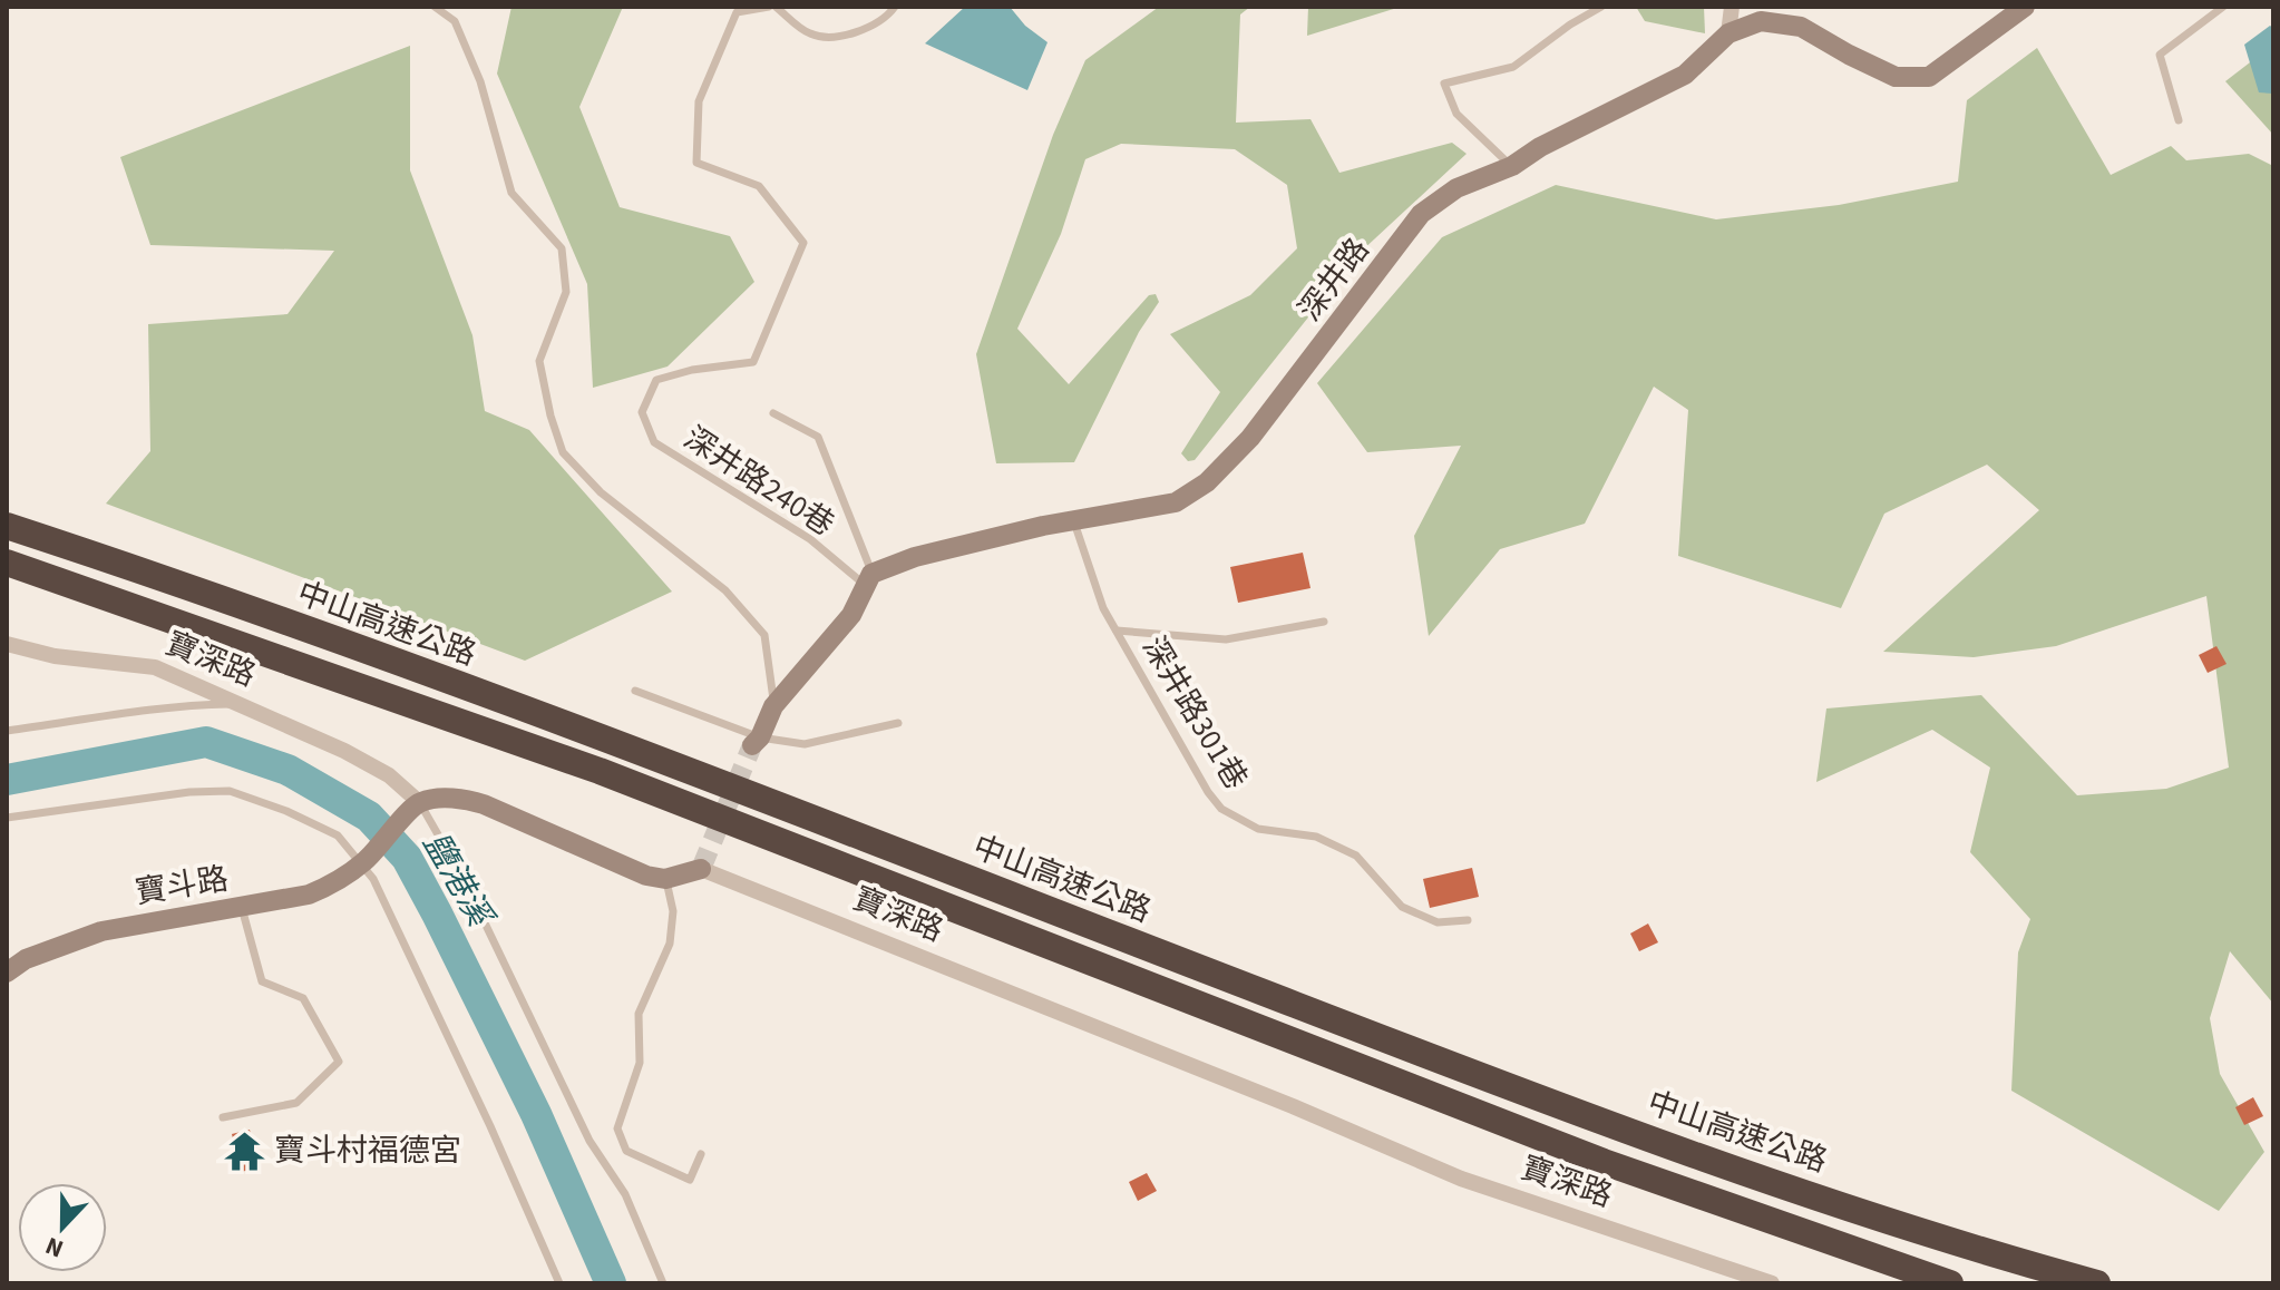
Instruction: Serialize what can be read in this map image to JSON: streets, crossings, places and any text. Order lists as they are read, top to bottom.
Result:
{
  "streets": {
    "highway": ["中山高速公路"],
    "street": ["深井路", "寶深路", "寶斗路"],
    "lane": ["深井路240巷", "深井路301巷"]
  },
  "crossings": [
    ["深井路", "深井路240巷"],
    ["深井路", "深井路301巷"],
    ["寶深路", "寶斗路"]
  ],
  "water": ["鹽港溪"],
  "places": {
    "temple": ["寶斗村福德宮"]
  },
  "north": "bottom"
}
